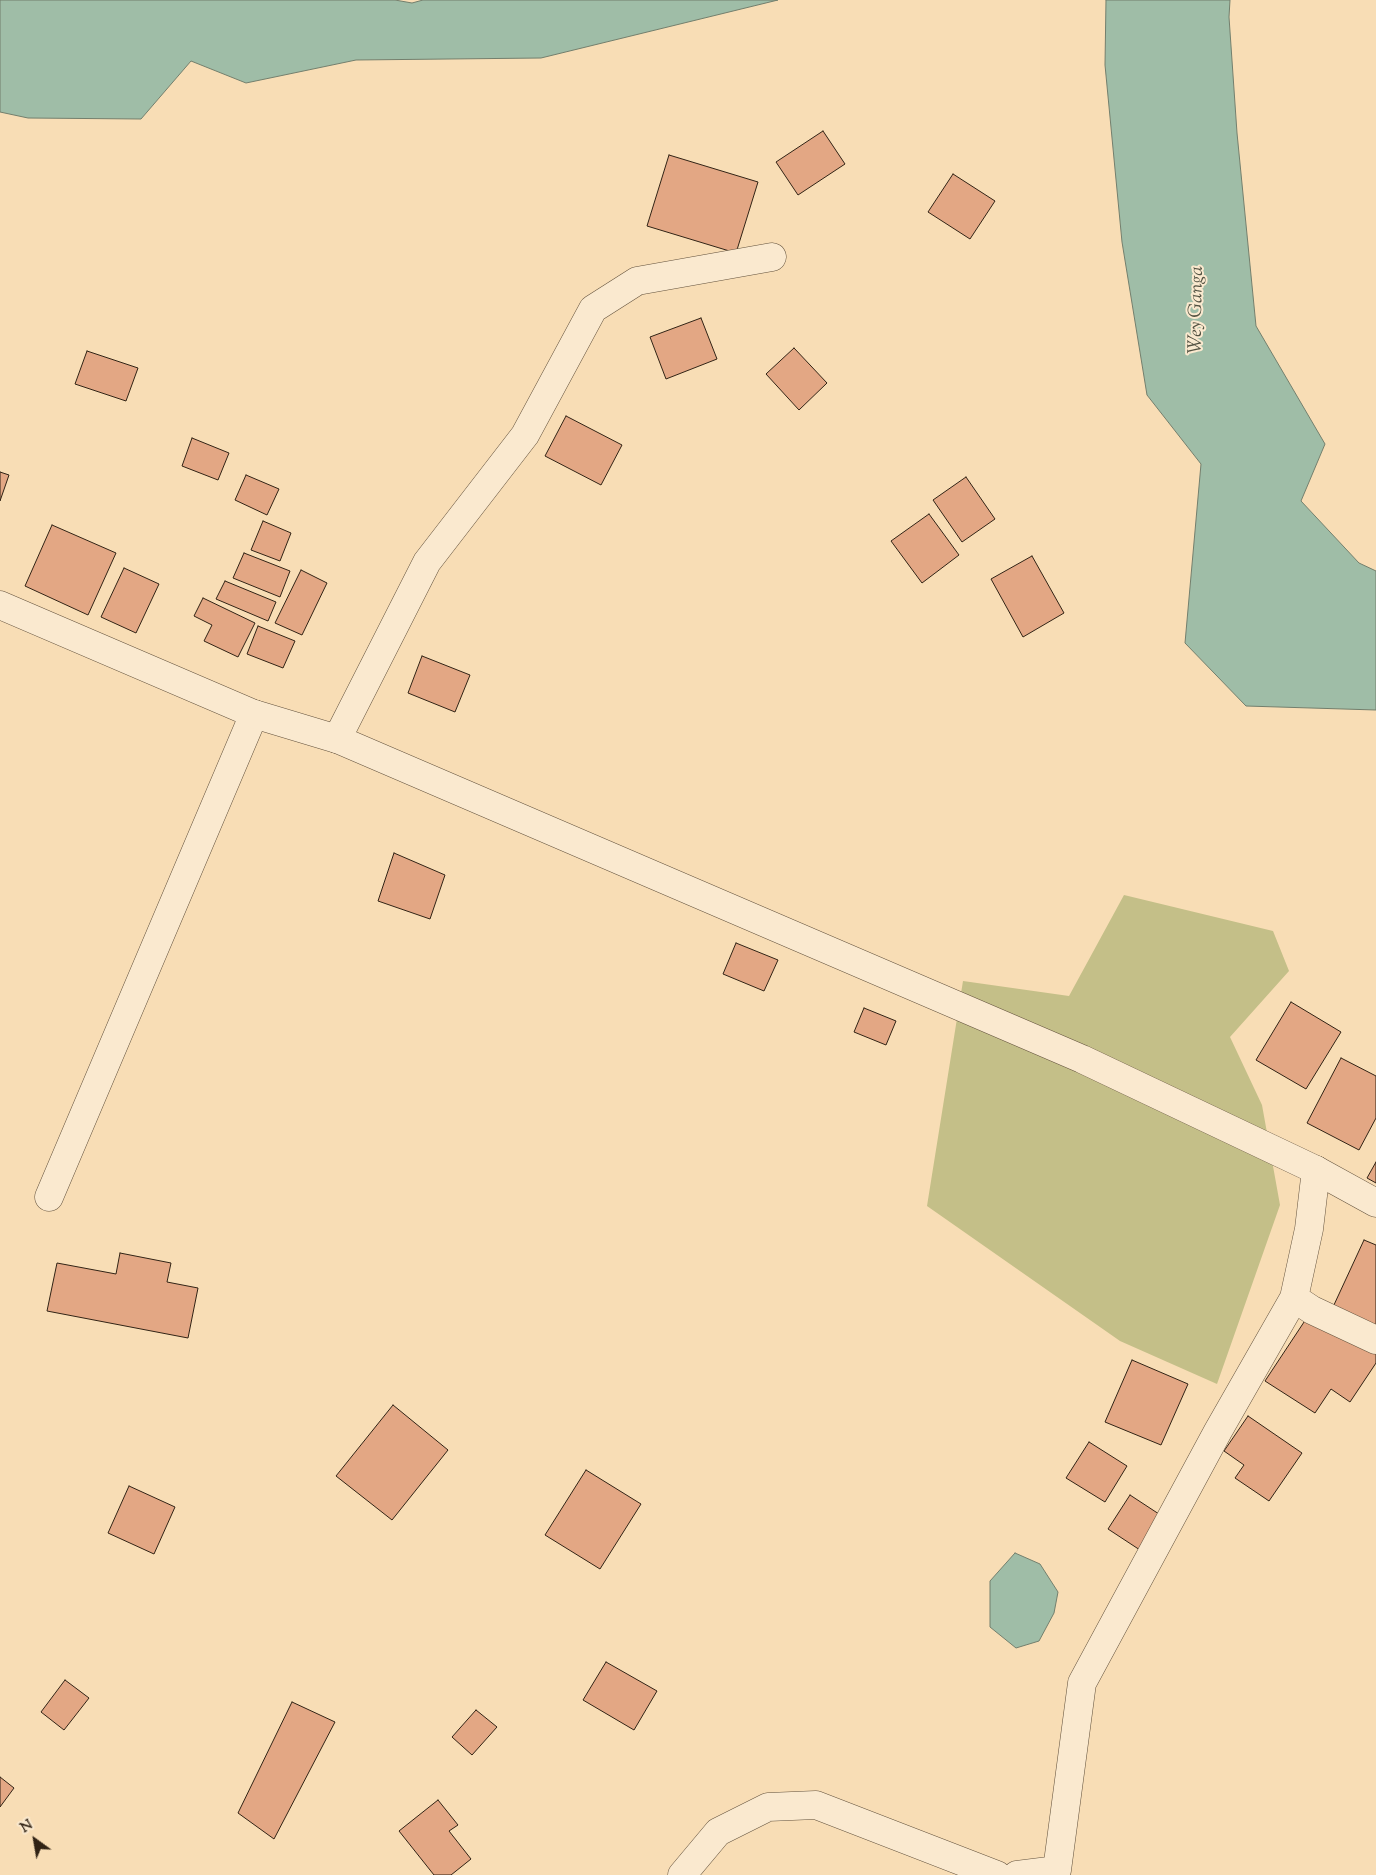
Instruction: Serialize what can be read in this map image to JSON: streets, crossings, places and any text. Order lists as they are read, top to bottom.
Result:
{
  "water": ["Wey Ganga"],
  "north": "top left"
}
